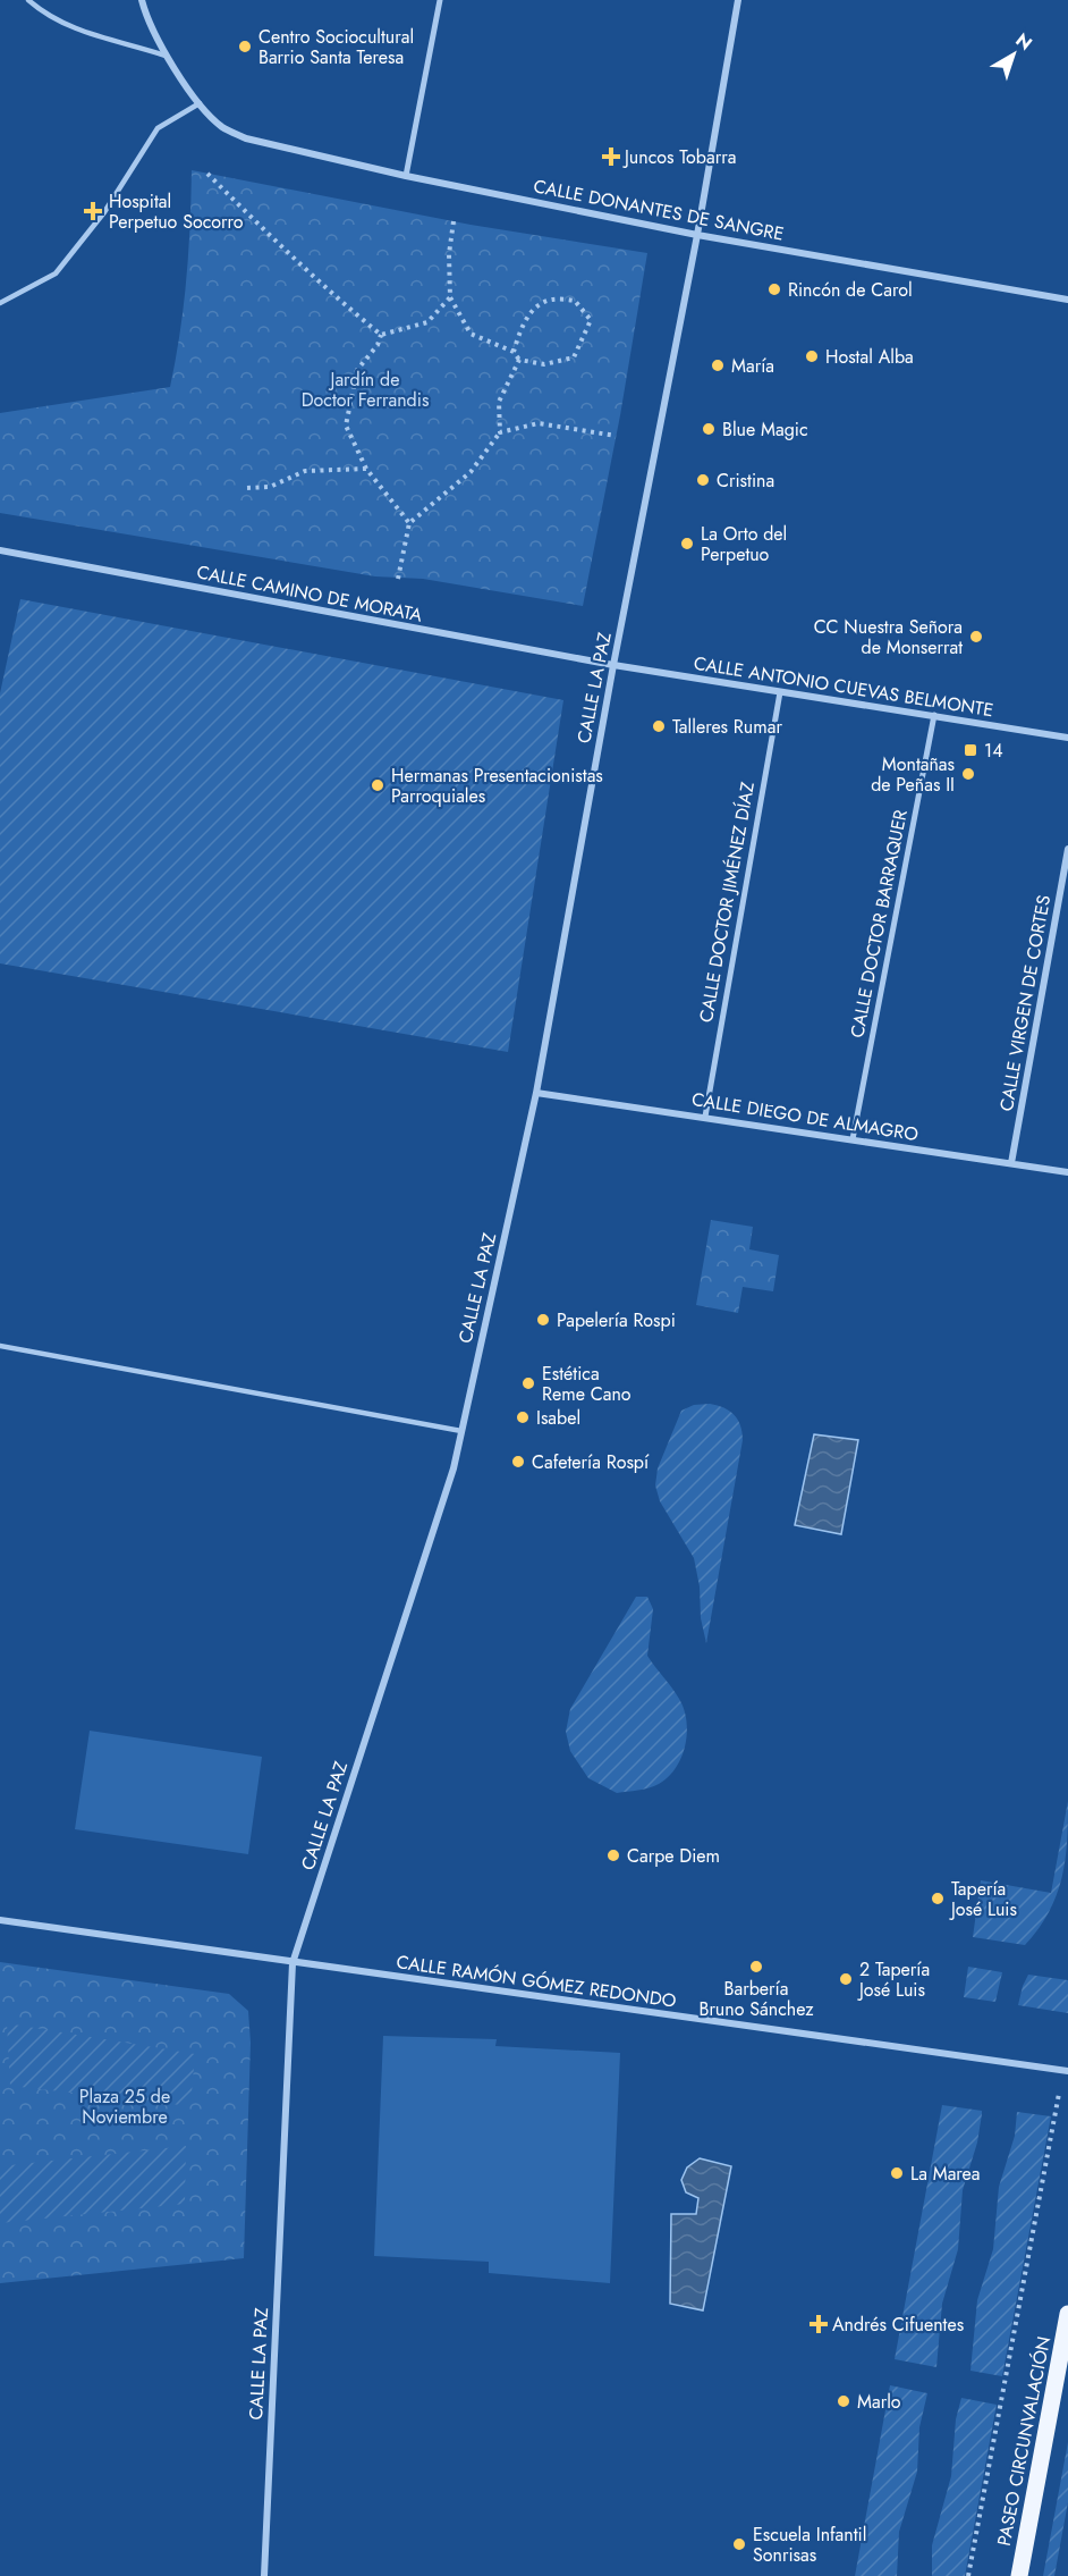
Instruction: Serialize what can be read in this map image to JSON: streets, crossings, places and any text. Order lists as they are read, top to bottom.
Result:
{
  "streets": {
    "main road": ["PASEO CIRCUNVALACIÓN"],
    "street": [
      "CALLE DONANTES DE SANGRE",
      "CALLE CAMINO DE MORATA",
      "CALLE ANTONIO CUEVAS BELMONTE",
      "CALLE LA PAZ",
      "CALLE DOCTOR JIMÉNEZ DÍAZ",
      "CALLE DOCTOR BARRAQUER",
      "CALLE VIRGEN DE CORTES",
      "CALLE DIEGO DE ALMAGRO",
      "CALLE RAMÓN GÓMEZ REDONDO"
    ]
  },
  "crossings": [
    ["CALLE DONANTES DE SANGRE", "CALLE LA PAZ"],
    ["CALLE CAMINO DE MORATA", "CALLE ANTONIO CUEVAS BELMONTE"],
    ["CALLE CAMINO DE MORATA", "CALLE LA PAZ"],
    ["CALLE ANTONIO CUEVAS BELMONTE", "CALLE LA PAZ"],
    ["CALLE ANTONIO CUEVAS BELMONTE", "CALLE DOCTOR JIMÉNEZ DÍAZ"],
    ["CALLE ANTONIO CUEVAS BELMONTE", "CALLE DOCTOR BARRAQUER"],
    ["CALLE LA PAZ", "CALLE DIEGO DE ALMAGRO"],
    ["CALLE LA PAZ", "CALLE RAMÓN GÓMEZ REDONDO"],
    ["CALLE DOCTOR JIMÉNEZ DÍAZ", "CALLE DIEGO DE ALMAGRO"],
    ["CALLE DOCTOR BARRAQUER", "CALLE DIEGO DE ALMAGRO"],
    ["CALLE VIRGEN DE CORTES", "CALLE DIEGO DE ALMAGRO"]
  ],
  "parks": ["Jardín de Doctor Ferrandis", "Plaza 25 de Noviembre"],
  "places": {
    "other": [
      "Centro Sociocultural Barrio Santa Teresa",
      "Rincón de Carol",
      "Hostal Alba",
      "María",
      "Blue Magic",
      "Cristina",
      "La Orto del Perpetuo",
      "CC Nuestra Señora de Monserrat",
      "Talleres Rumar",
      "Montañas de Peñas II",
      "Hermanas Presentacionistas Parroquiales",
      "Papelería Rospi",
      "Estética Reme Cano",
      "Isabel",
      "Cafetería Rospí",
      "Carpe Diem",
      "Tapería José Luis",
      "Barbería Bruno Sánchez",
      "2 Tapería José Luis",
      "La Marea",
      "Marlo",
      "Escuela Infantil Sonrisas"
    ],
    "health": ["Juncos Tobarra", "Hospital Perpetuo Socorro", "Andrés Cifuentes"],
    "transit": ["14"]
  },
  "north": "top right"
}
